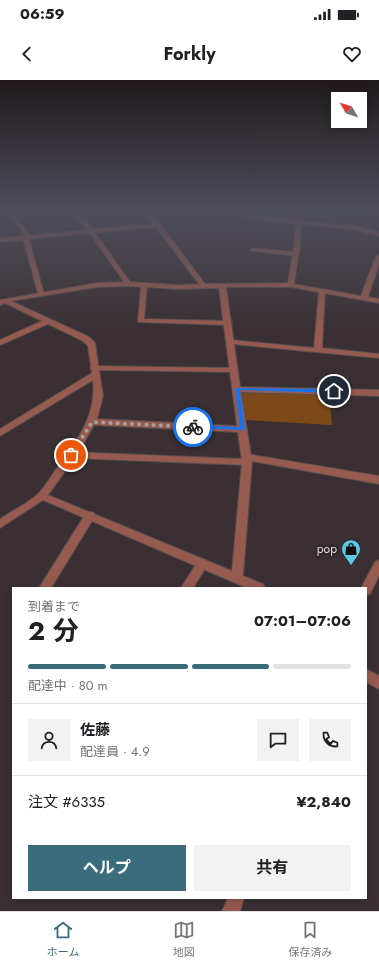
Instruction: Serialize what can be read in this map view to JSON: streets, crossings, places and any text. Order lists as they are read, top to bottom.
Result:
{
  "places": {
    "shop": ["pop"]
  },
  "north": "top left",
  "page": {
    "status": "06:59",
    "header": "Forkly",
    "heading": ["2 分", "到着まで", "07:01–07:06"],
    "panel": [
      "佐藤",
      "配達員 · 4.9",
      "注文 #6335",
      "¥2,840"
    ],
    "bar": "配達中 · 80 m",
    "buttons": ["ヘルプ", "共有"],
    "tabs": ["ホーム", "地図", "保存済み"]
  }
}
